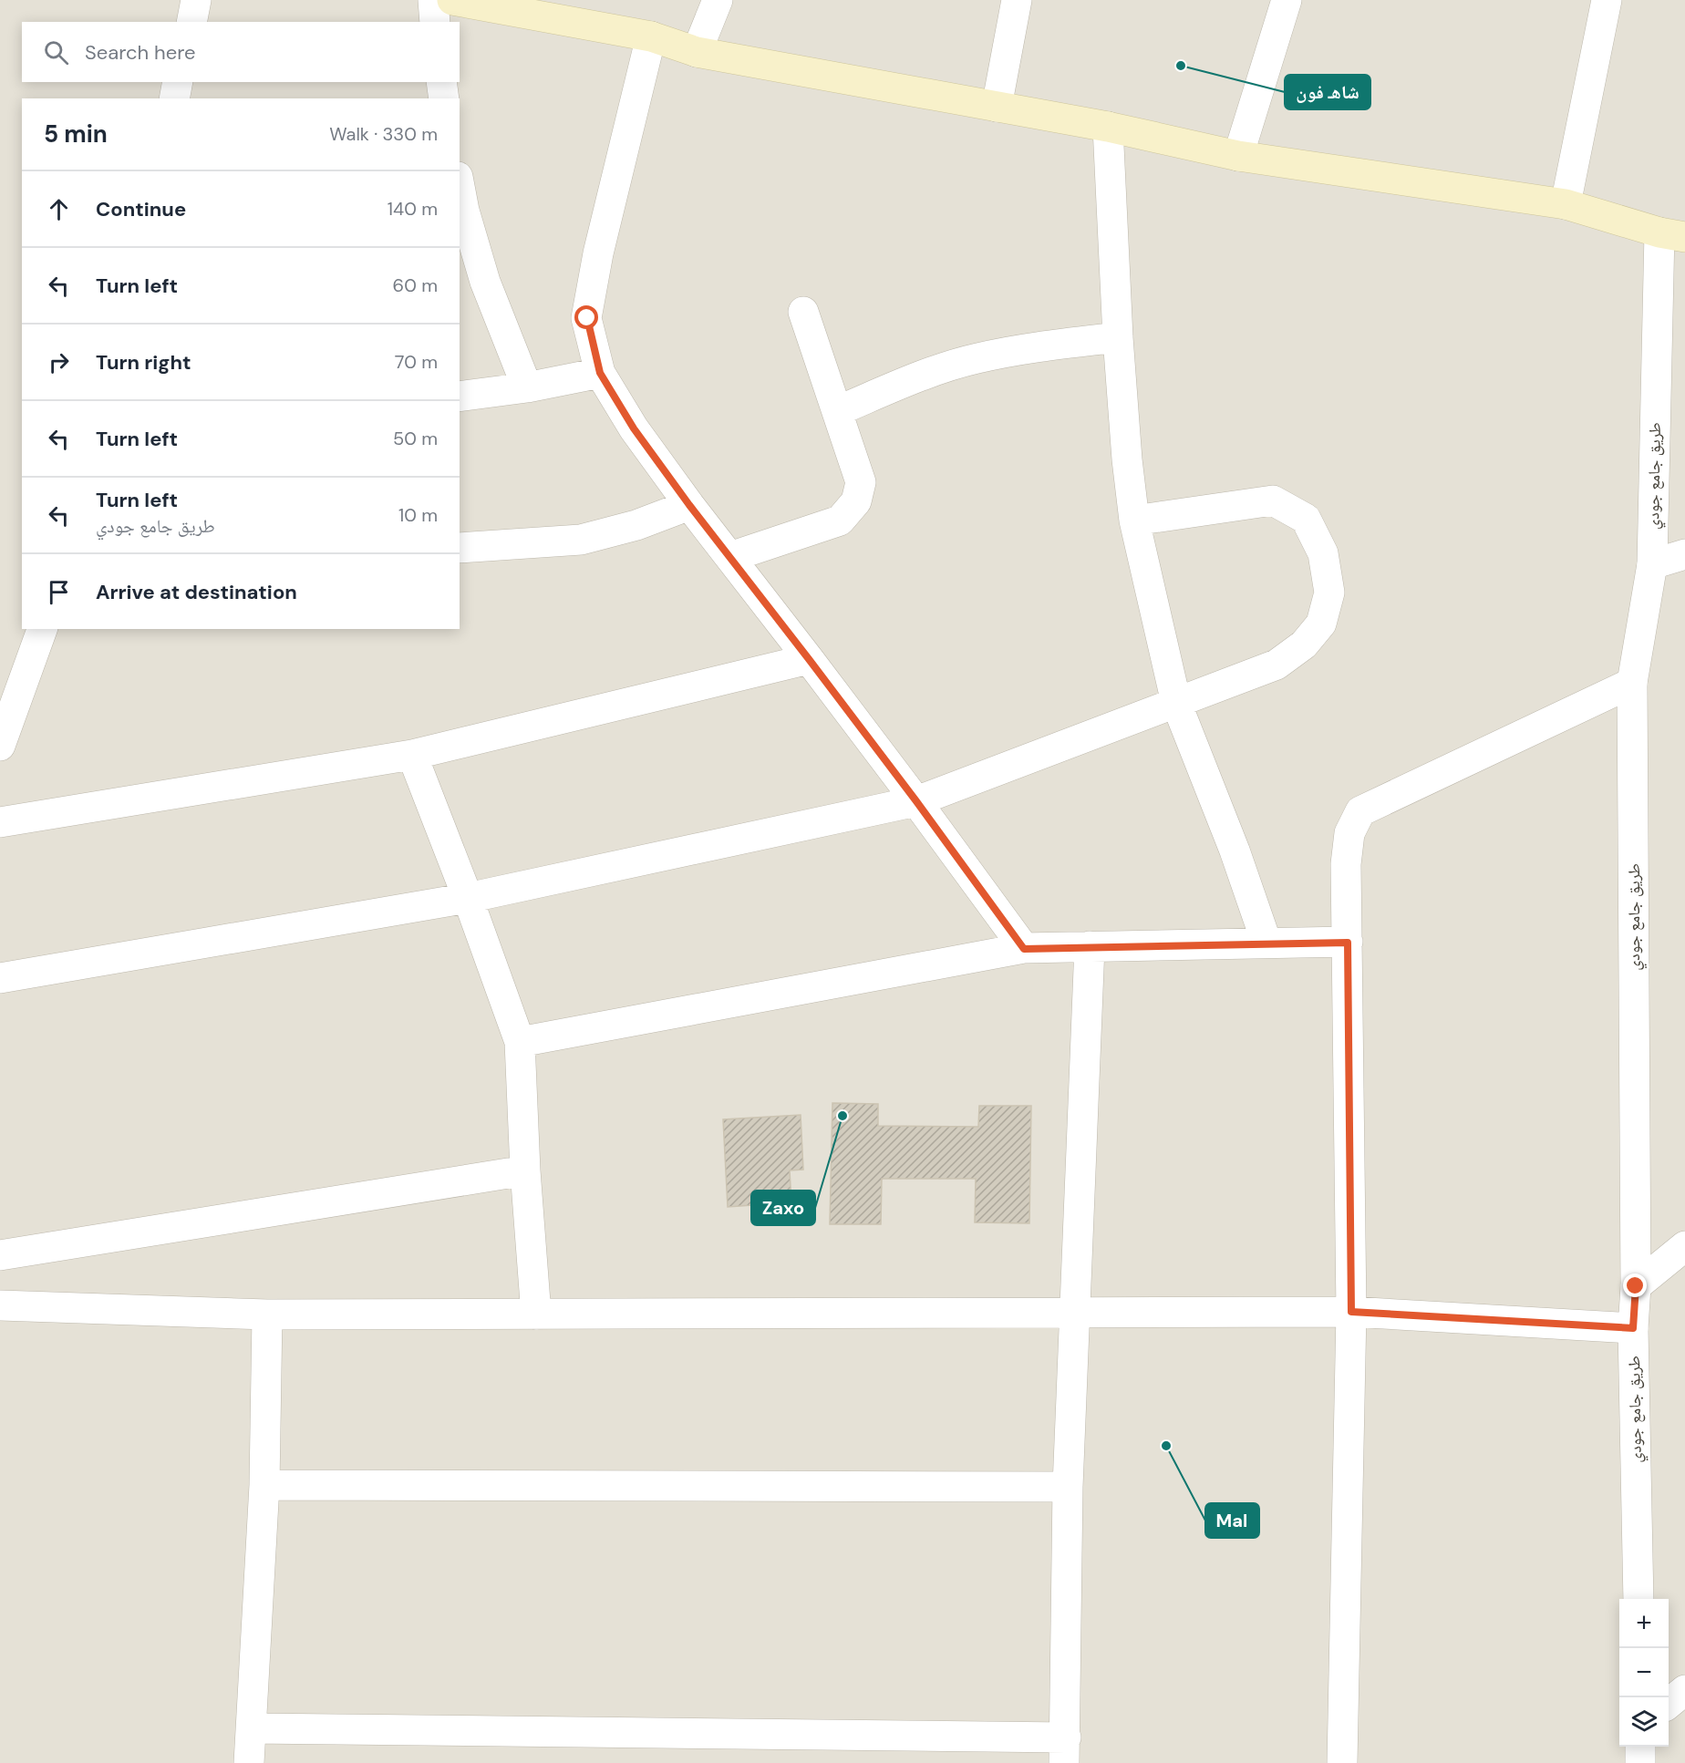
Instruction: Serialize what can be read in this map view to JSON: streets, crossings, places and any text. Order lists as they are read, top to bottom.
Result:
{
  "streets": {
    "street": ["طريق جامع جودي"]
  },
  "places": ["شاهـ فون", "Zaxo", "Mal"],
  "page": {
    "search": "Search here",
    "heading": ["5 min", "Walk · 330 m"],
    "list": [
      ["Continue", "140 m"],
      ["Turn left", "60 m"],
      ["Turn right", "70 m"],
      ["Turn left", "50 m"],
      ["Turn left", "طريق جامع جودي", "10 m"],
      "Arrive at destination"
    ],
    "map_buttons": ["+", "−"]
  }
}
